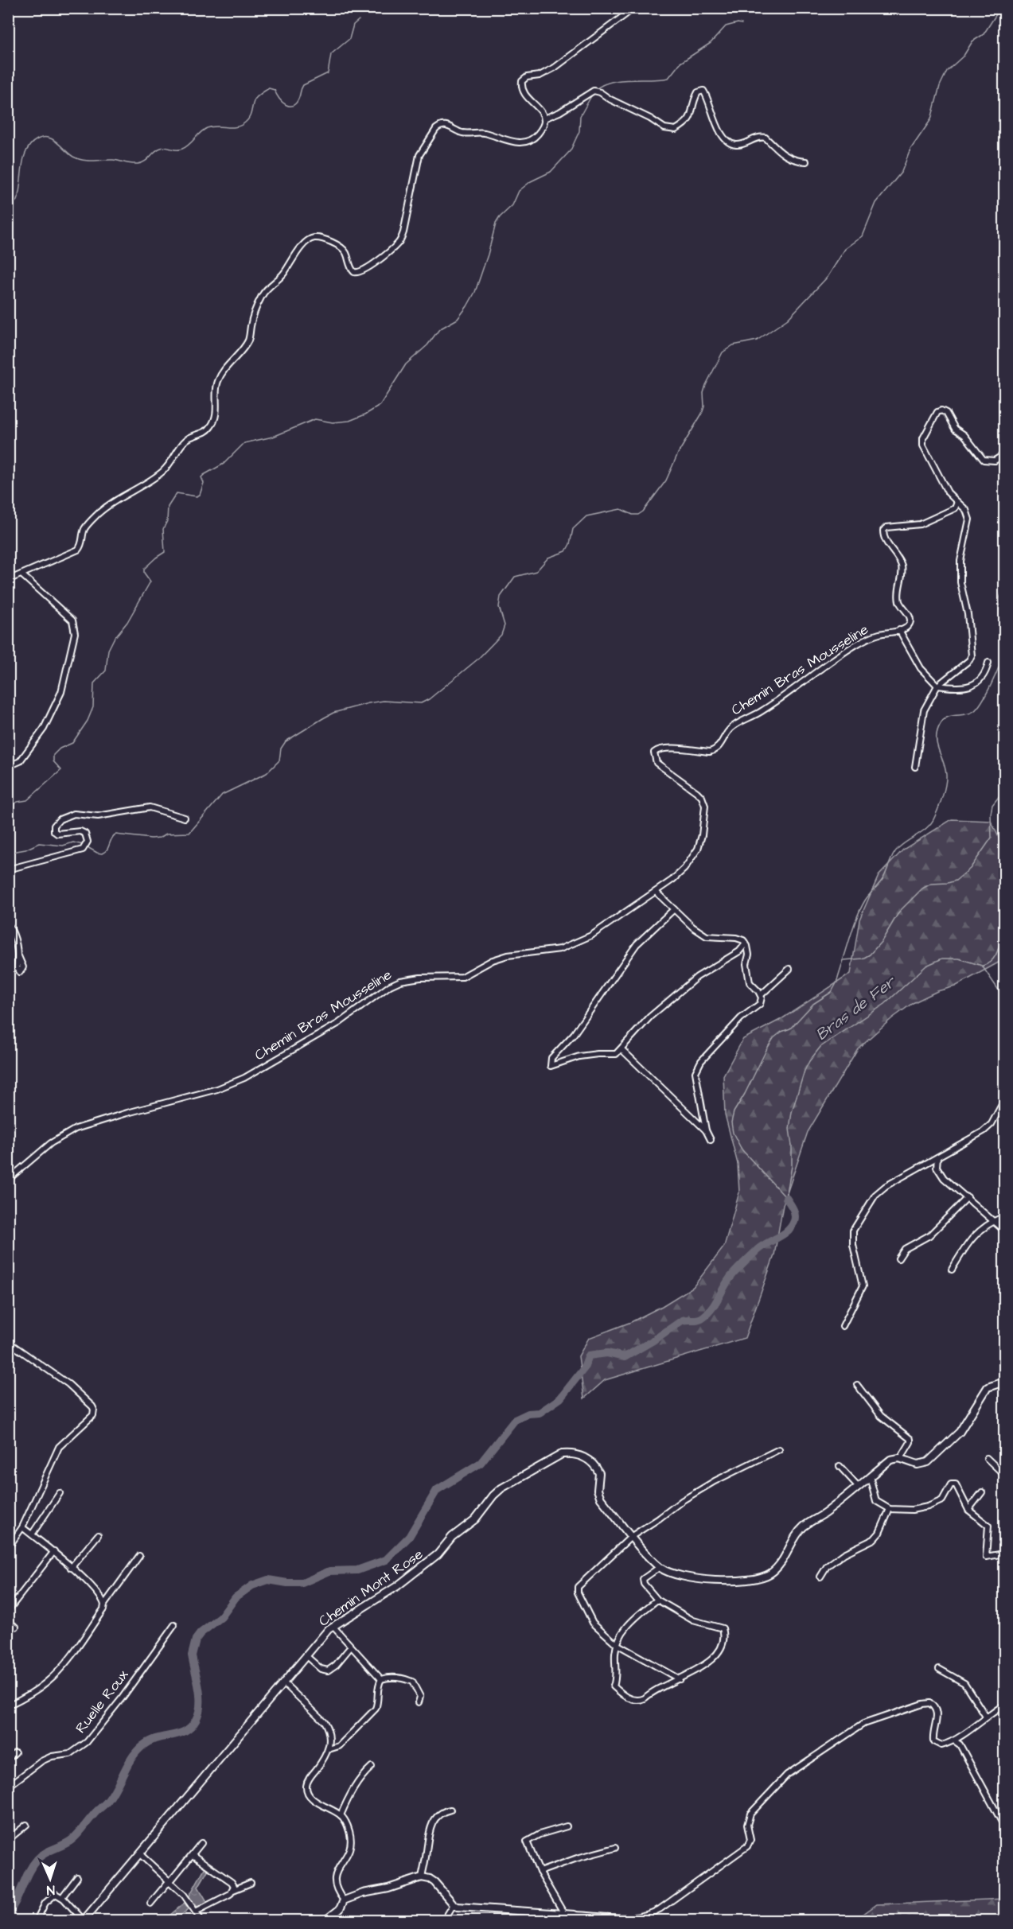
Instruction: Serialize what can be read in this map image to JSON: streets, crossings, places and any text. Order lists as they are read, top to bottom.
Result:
{
  "streets": {
    "street": ["Chemin Bras Mousseline", "Chemin Mont Rose", "Ruelle Roux"]
  },
  "water": ["Bras de Fer"],
  "north": "bottom"
}
